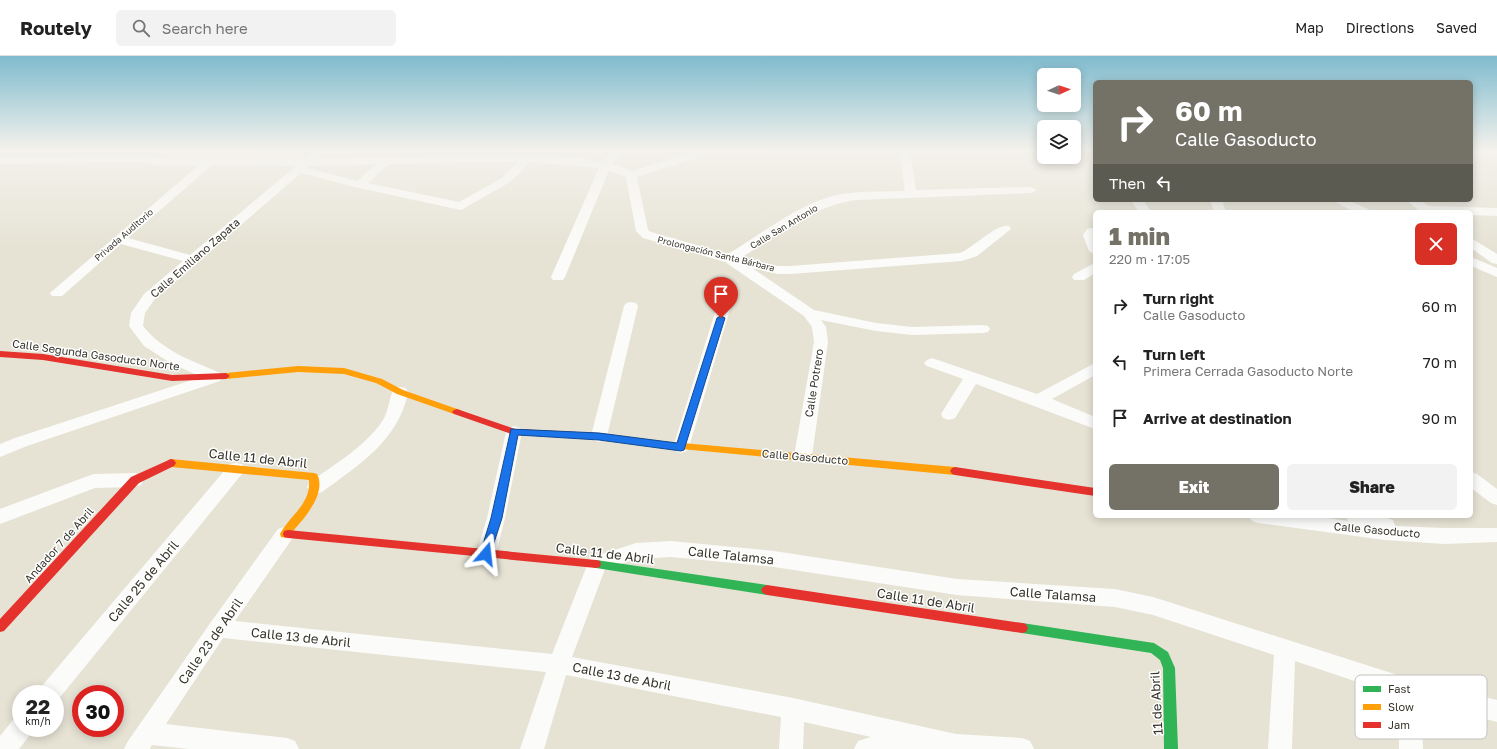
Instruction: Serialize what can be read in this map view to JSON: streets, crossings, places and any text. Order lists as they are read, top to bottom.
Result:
{
  "streets": {
    "street": [
      "Calle San Antonio",
      "Privada Auditorio",
      "Prolongación Santa Bárbara",
      "Calle Emiliano Zapata",
      "Calle Segunda Gasoducto Norte",
      "Calle Potrero",
      "Calle Gasoducto",
      "Calle 11 de Abril",
      "Andador 7 de Abril",
      "Calle Talamsa",
      "Calle 25 de Abril",
      "Calle 13 de Abril",
      "Calle 23 de Abril",
      "11 de Abril"
    ]
  },
  "crossings": [
    ["Calle San Antonio", "Prolongación Santa Bárbara"],
    ["Calle San Antonio", "Calle Potrero"],
    ["Prolongación Santa Bárbara", "Calle Potrero"],
    ["Calle Emiliano Zapata", "Calle Segunda Gasoducto Norte"],
    ["Calle Segunda Gasoducto Norte", "Calle Gasoducto"],
    ["Calle Potrero", "Calle Gasoducto"],
    ["Calle 11 de Abril", "Andador 7 de Abril"],
    ["Calle 11 de Abril", "Calle Talamsa"],
    ["Calle 11 de Abril", "Calle 25 de Abril"],
    ["Calle 11 de Abril", "Calle 23 de Abril"],
    ["Calle 11 de Abril", "11 de Abril"],
    ["Calle 13 de Abril", "Calle 23 de Abril"]
  ],
  "legend": ["Fast", "Slow", "Jam"],
  "north": "right",
  "page": {
    "header": "Routely",
    "search": "Search here",
    "nav": ["Map", "Directions", "Saved"],
    "turn": ["60 m", "Calle Gasoducto"],
    "then": "Then",
    "heading": ["1 min", "220 m · 17:05"],
    "list": [
      {
        "name": "Turn right",
        "note": "Calle Gasoducto",
        "value": "60 m"
      },
      {
        "name": "Turn left",
        "note": "Primera Cerrada Gasoducto Norte",
        "value": "70 m"
      },
      {
        "name": "Arrive at destination",
        "value": "90 m"
      }
    ],
    "buttons": ["Exit", "Share"],
    "speed": "22 km/h",
    "limit": "30"
  }
}
